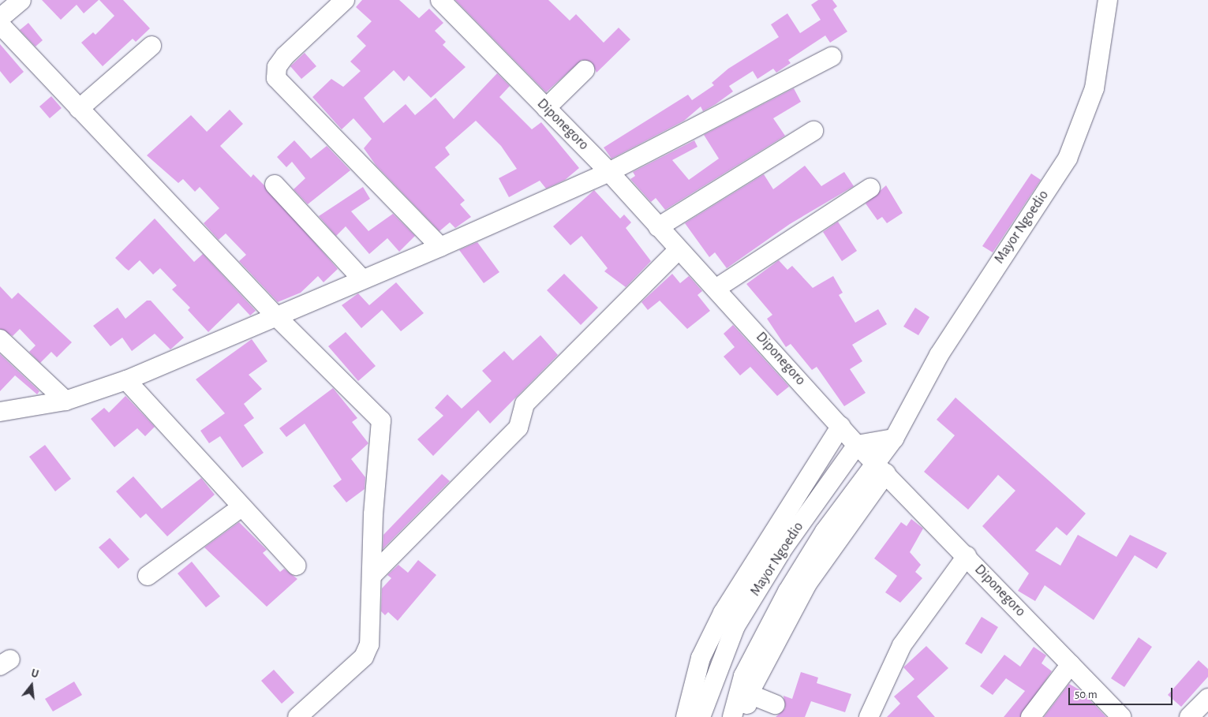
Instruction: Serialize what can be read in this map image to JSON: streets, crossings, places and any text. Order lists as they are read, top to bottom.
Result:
{
  "streets": {
    "street": ["Diponegoro", "Mayor Ngoedio"]
  },
  "crossings": [
    ["Diponegoro", "Mayor Ngoedio"]
  ],
  "scale_bar": "50 m",
  "north": "top"
}
